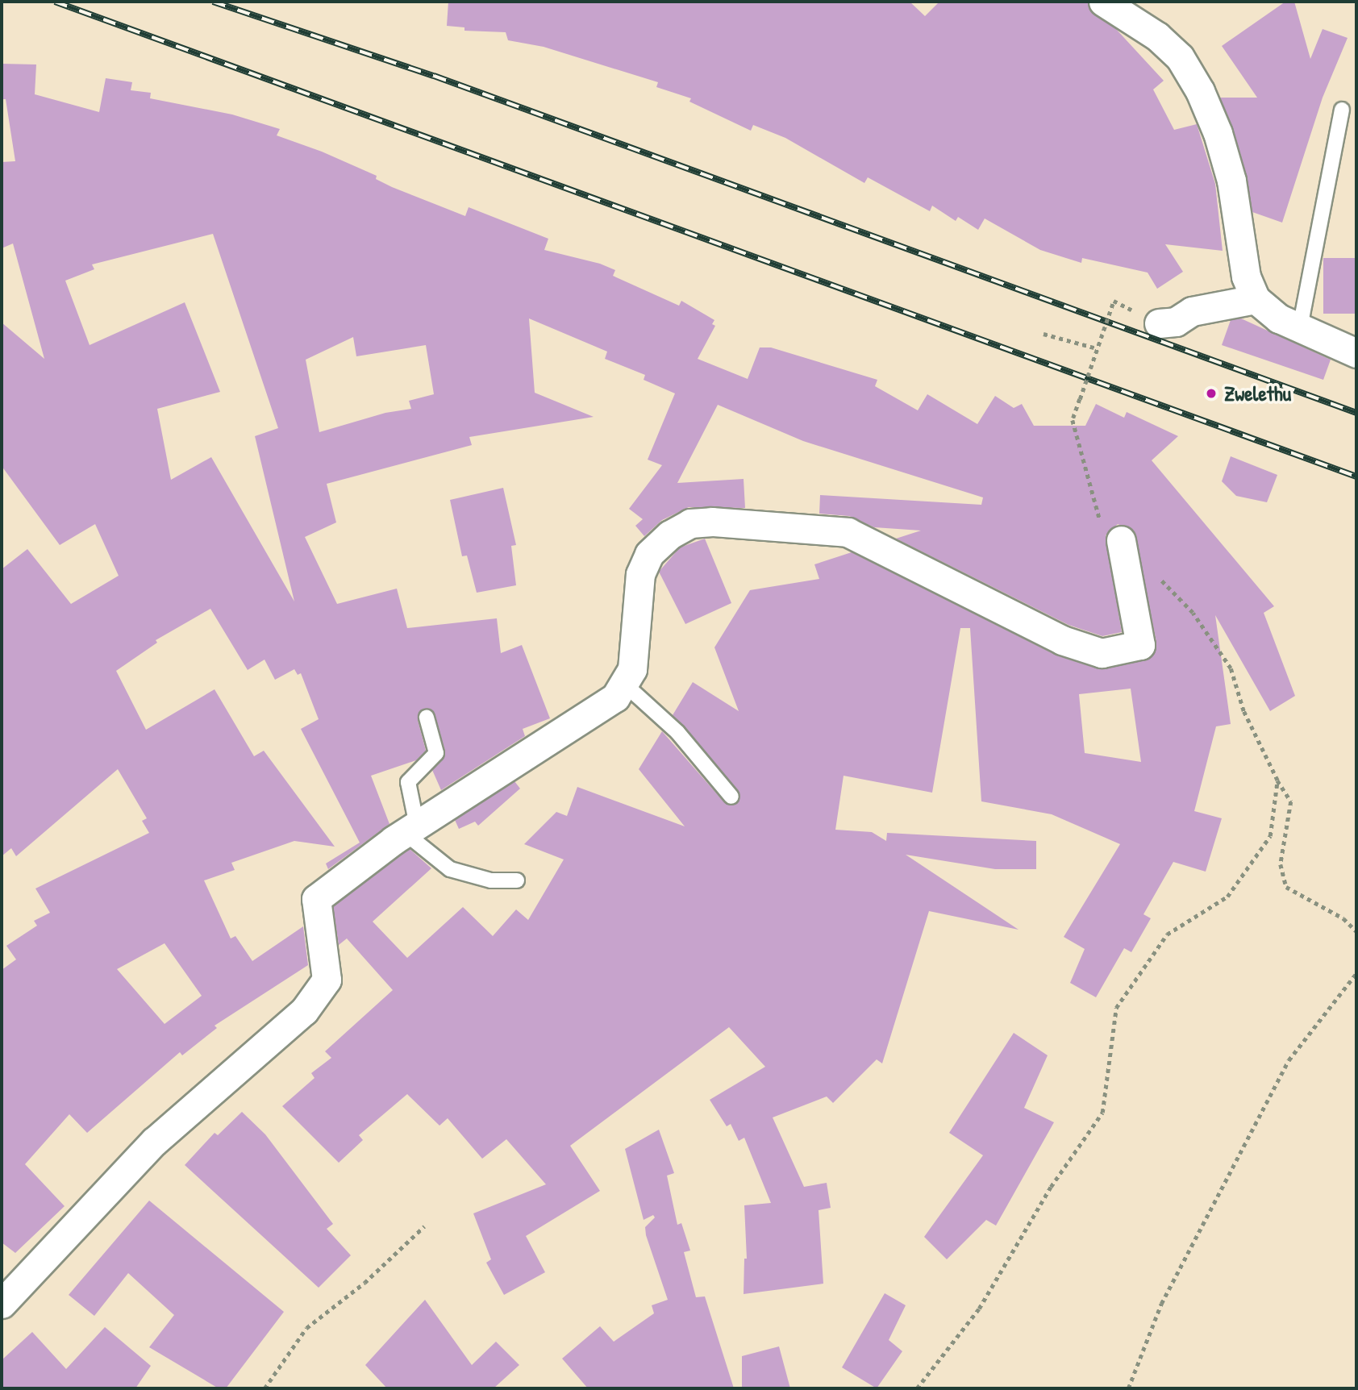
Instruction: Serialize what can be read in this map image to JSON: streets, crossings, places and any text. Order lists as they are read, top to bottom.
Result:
{
  "places": ["Zwelethu"]
}
